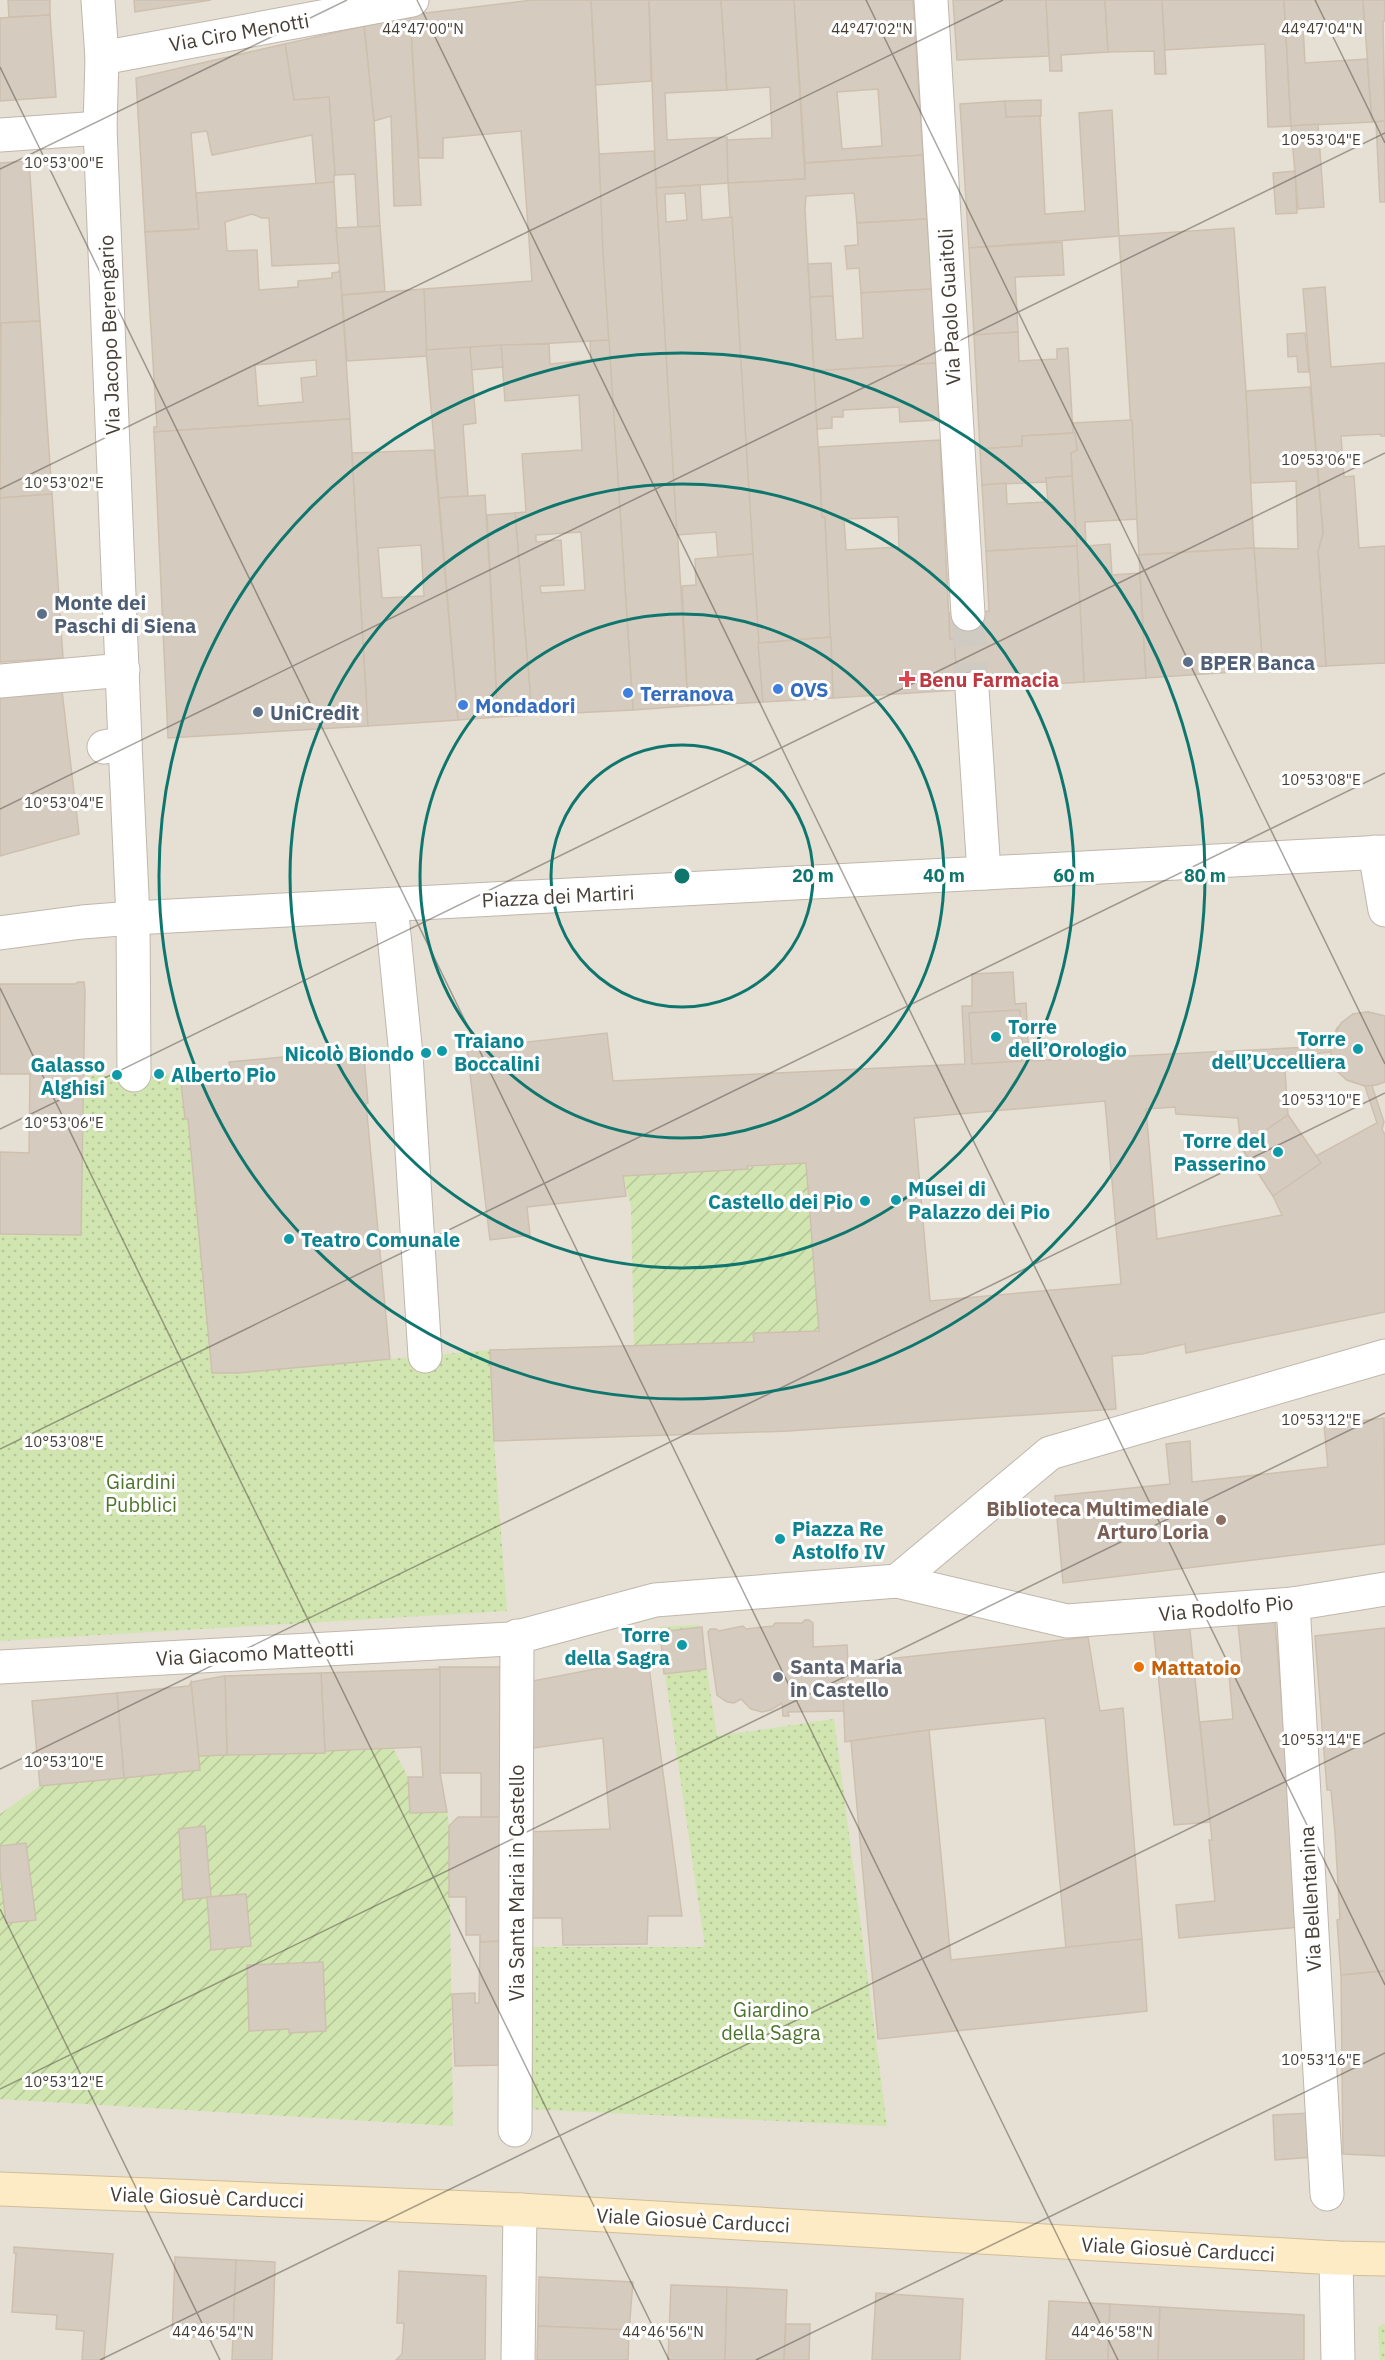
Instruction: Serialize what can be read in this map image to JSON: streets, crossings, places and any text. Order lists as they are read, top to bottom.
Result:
{
  "streets": {
    "main road": ["Viale Giosuè Carducci"],
    "street": [
      "Via Ciro Menotti",
      "Via Paolo Guaitoli",
      "Via Jacopo Berengario",
      "Piazza dei Martiri",
      "Via Rodolfo Pio",
      "Via Giacomo Matteotti",
      "Via Santa Maria in Castello",
      "Via Bellentanina"
    ]
  },
  "crossings": [
    ["Via Ciro Menotti", "Via Jacopo Berengario"],
    ["Via Rodolfo Pio", "Via Bellentanina"],
    ["Via Giacomo Matteotti", "Via Santa Maria in Castello"]
  ],
  "parks": ["Giardini Pubblici", "Giardino della Sagra"],
  "places": {
    "other": [
      "Monte dei Paschi di Siena",
      "BPER Banca",
      "OVS",
      "Terranova",
      "Mondadori",
      "UniCredit",
      "Torre dell’Orologio",
      "Torre dell’Uccelliera",
      "Traiano Boccalini",
      "Nicolò Biondo",
      "Alberto Pio",
      "Galasso Alghisi",
      "Torre del Passerino",
      "Musei di Palazzo dei Pio",
      "Castello dei Pio",
      "Teatro Comunale",
      "Biblioteca Multimediale Arturo Loria",
      "Piazza Re Astolfo IV",
      "Torre della Sagra",
      "Mattatoio",
      "Santa Maria in Castello"
    ],
    "health": ["Benu Farmacia"]
  },
  "coordinates": [
    "44°47'00\"N",
    "44°47'02\"N",
    "44°47'04\"N",
    "10°53'04\"E",
    "10°53'00\"E",
    "10°53'06\"E",
    "10°53'02\"E",
    "10°53'08\"E",
    "10°53'10\"E",
    "10°53'12\"E",
    "10°53'14\"E",
    "10°53'16\"E",
    "44°46'54\"N",
    "44°46'56\"N",
    "44°46'58\"N"
  ],
  "rings": [
    "20 m",
    "40 m",
    "60 m",
    "80 m"
  ]
}
